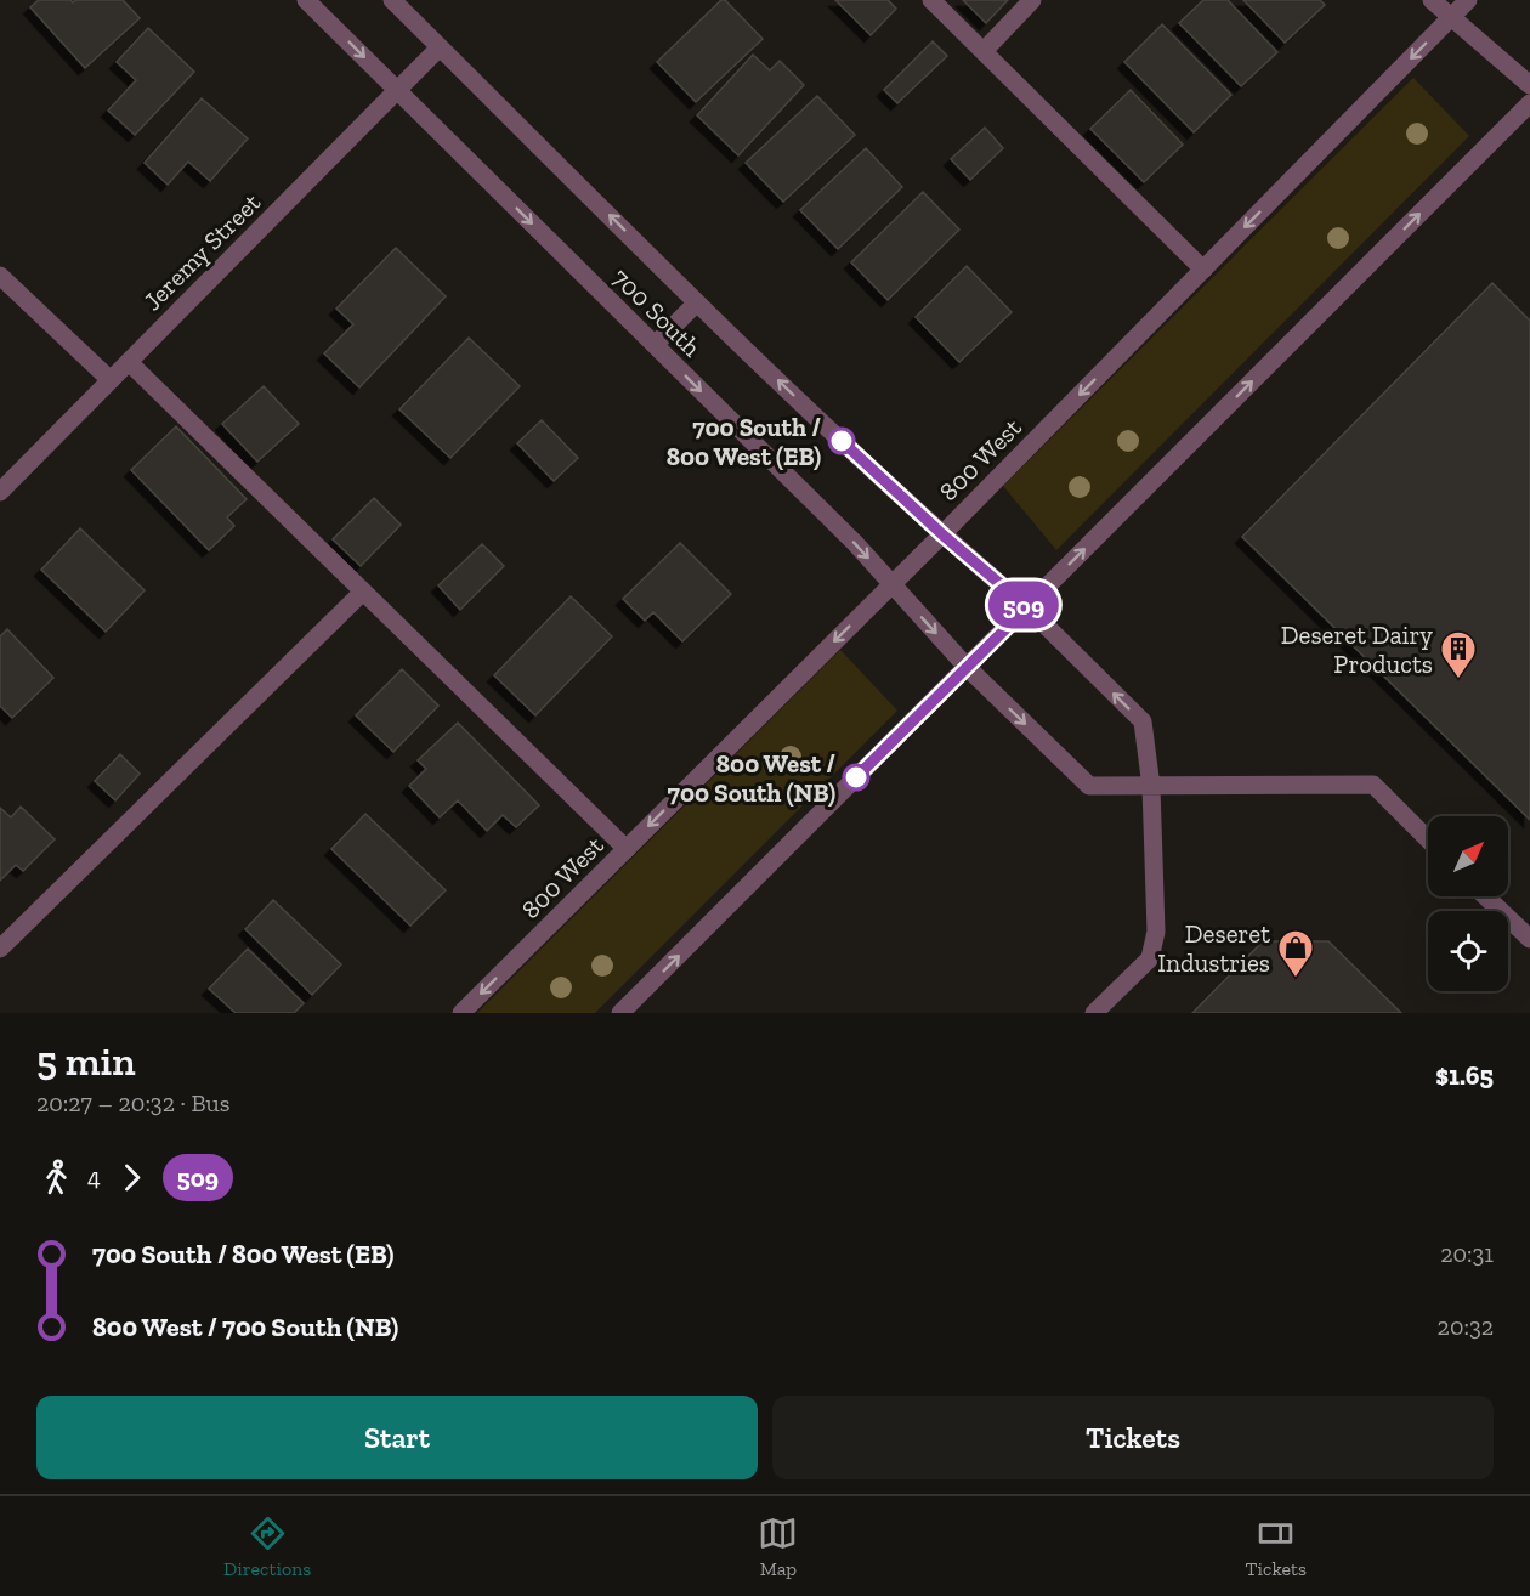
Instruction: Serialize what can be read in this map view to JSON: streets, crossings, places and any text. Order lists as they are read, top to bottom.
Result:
{
  "streets": {
    "street": ["Jeremy Street", "700 South", "800 West"]
  },
  "crossings": [
    ["Jeremy Street", "700 South"],
    ["700 South", "800 West"]
  ],
  "places": {
    "other": ["700 South / 800 West (EB)", "800 West / 700 South (NB)"],
    "building": ["Deseret Dairy Products"],
    "shop": ["Deseret Industries"]
  },
  "lines": ["bus line 509"],
  "north": "top right",
  "page": {
    "on_map": "509",
    "heading": ["5 min", "20:27 – 20:32 · Bus", "$1.65"],
    "legs": ["4", "509"],
    "list": [
      {
        "name": "700 South / 800 West (EB)",
        "value": "20:31"
      },
      {
        "name": "800 West / 700 South (NB)",
        "value": "20:32"
      }
    ],
    "buttons": ["Start", "Tickets"],
    "tabs": ["Directions", "Map", "Tickets"]
  }
}
